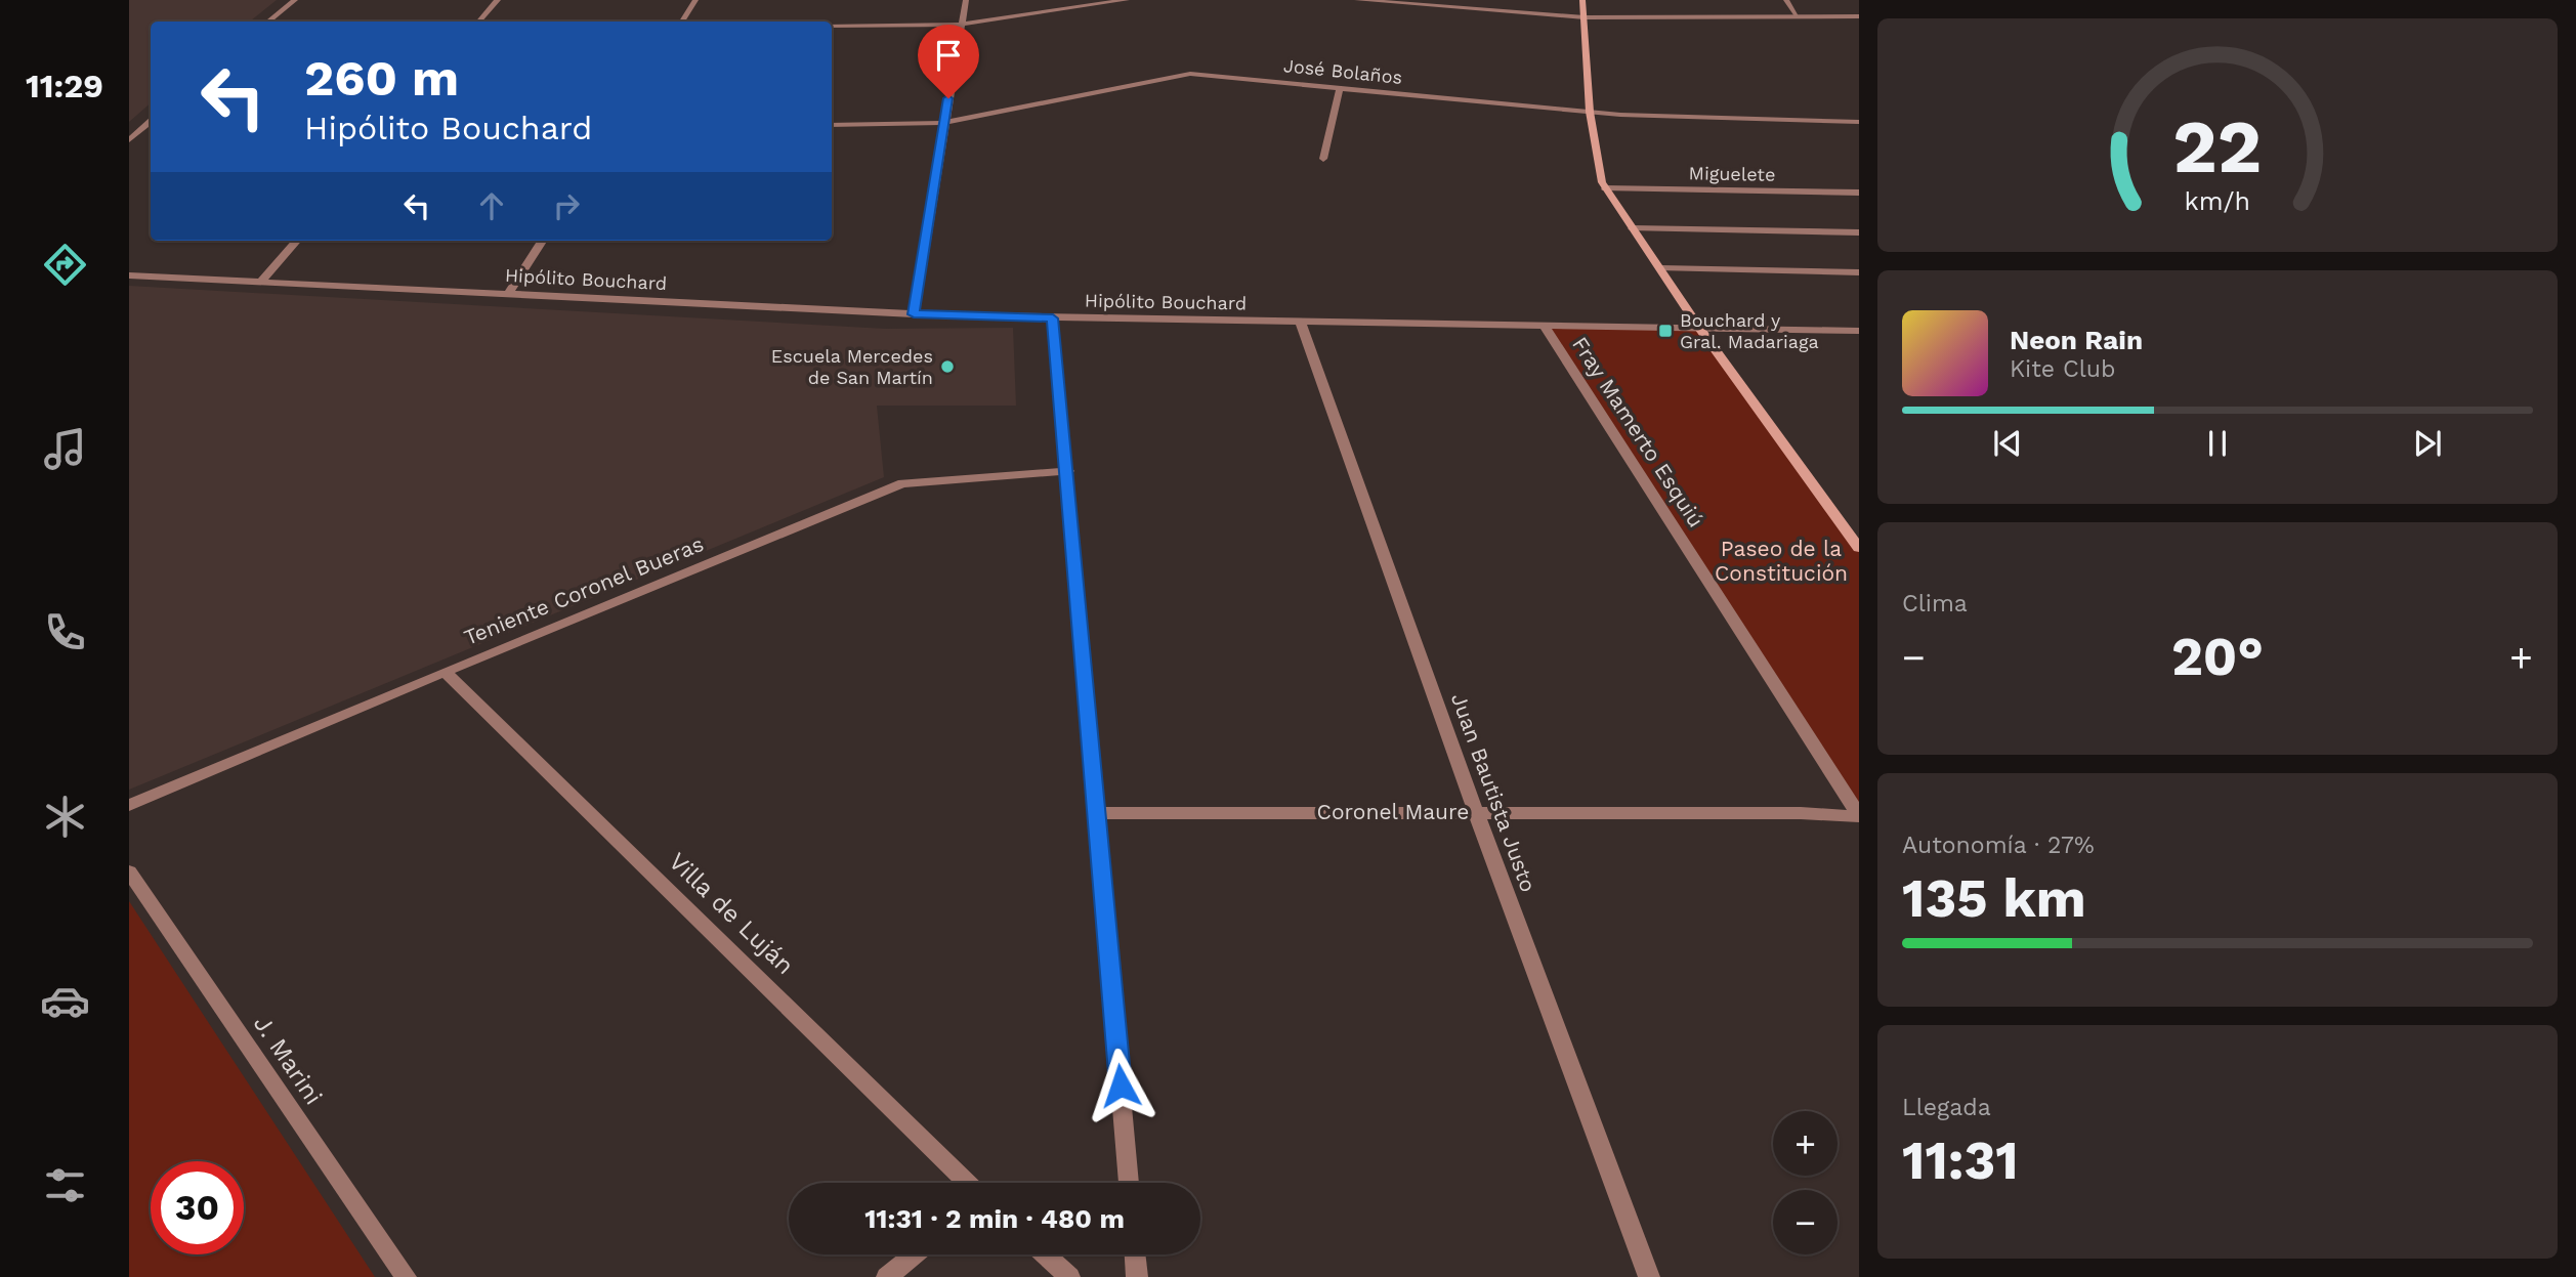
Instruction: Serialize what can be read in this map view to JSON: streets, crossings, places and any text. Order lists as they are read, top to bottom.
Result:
{
  "streets": {
    "street": [
      "José Bolaños",
      "Miguelete",
      "Hipólito Bouchard",
      "Fray Mamerto Esquiú",
      "Teniente Coronel Bueras",
      "Juan Bautista Justo",
      "Coronel Maure",
      "Villa de Luján",
      "J. Marini"
    ]
  },
  "crossings": [
    ["Hipólito Bouchard", "Fray Mamerto Esquiú"],
    ["Hipólito Bouchard", "Juan Bautista Justo"],
    ["Fray Mamerto Esquiú", "Coronel Maure"],
    ["Teniente Coronel Bueras", "Villa de Luján"],
    ["Juan Bautista Justo", "Coronel Maure"]
  ],
  "parks": ["Paseo de la Constitución"],
  "places": {
    "transit": ["Bouchard y Gral. Madariaga"],
    "other": ["Escuela Mercedes de San Martín"]
  },
  "page": {
    "tabs": "11:29",
    "turn": ["260 m", "Hipólito Bouchard"],
    "song": ["Neon Rain", "Kite Club"],
    "tile": [
      "Clima",
      ["Autonomía · 27%", "135 km"],
      ["Llegada", "11:31"]
    ],
    "heat": ["−", "20°", "+"],
    "map_buttons": ["+", "−"],
    "limit": "30",
    "trip": "11:31 · 2 min · 480 m",
    "gauge": ["22", "km/h"]
  }
}
